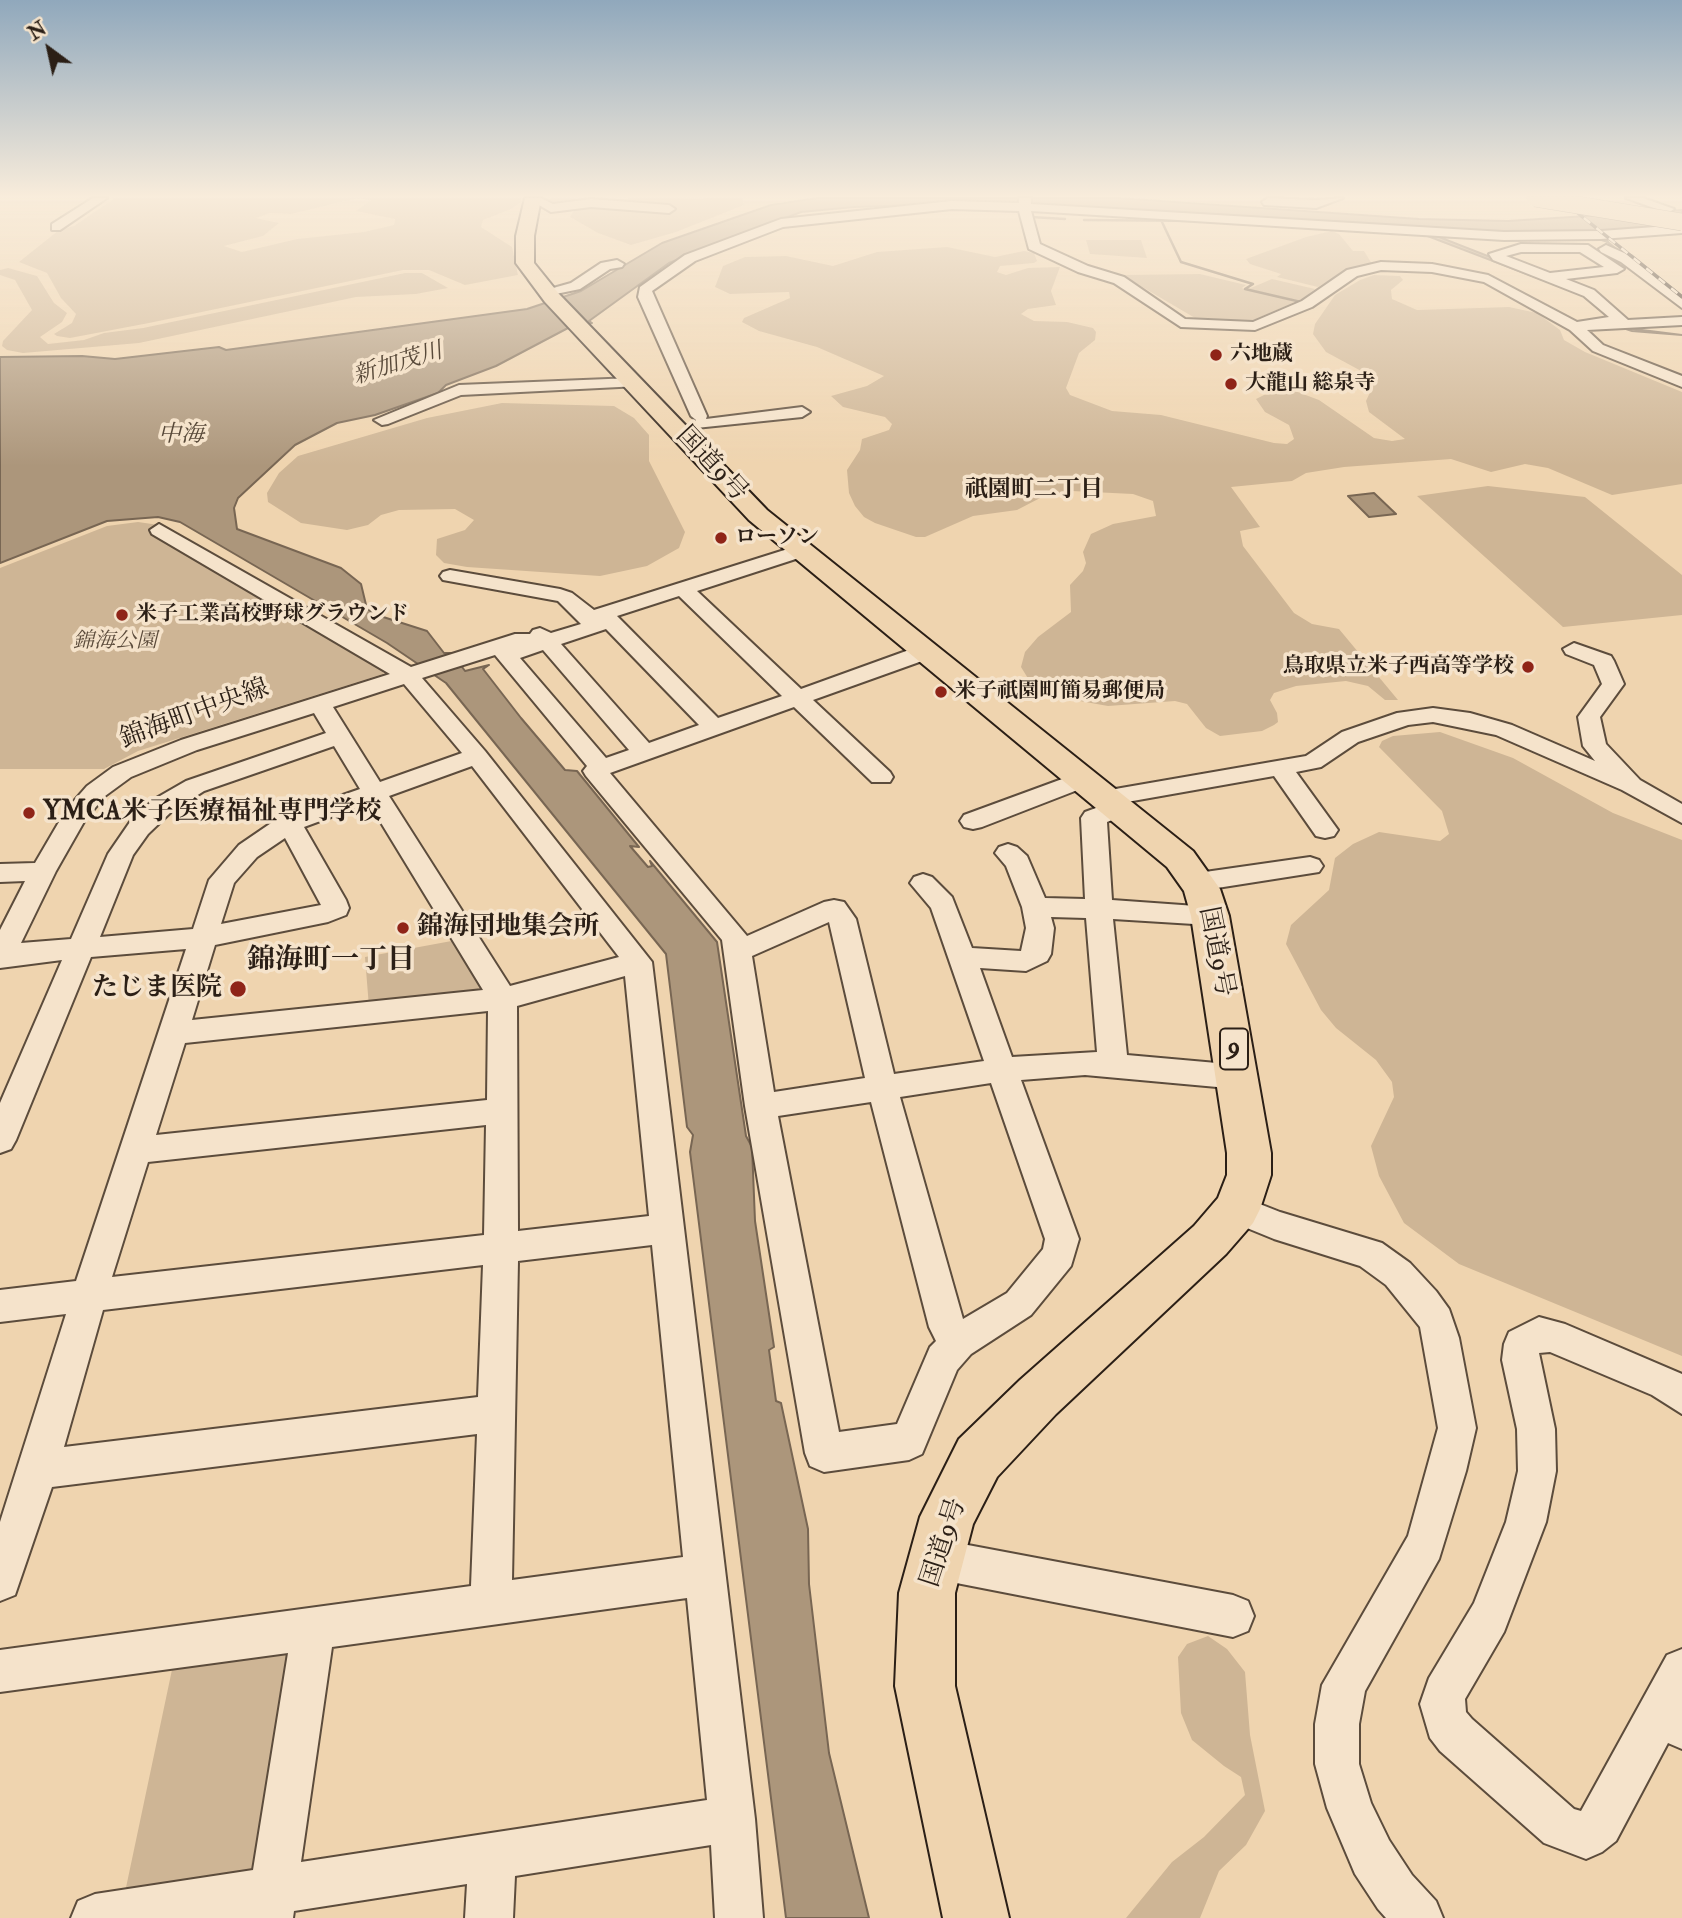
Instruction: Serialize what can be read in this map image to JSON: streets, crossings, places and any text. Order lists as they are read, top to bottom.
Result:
{
  "streets": {
    "highway": ["国道9号", "9"],
    "street": ["錦海町中央線"]
  },
  "districts": ["祇園町二丁目", "錦海町一丁目"],
  "water": ["新加茂川", "中海"],
  "parks": ["錦海公園"],
  "places": [
    "六地蔵",
    "大龍山 総泉寺",
    "ローソン",
    "米子工業高校野球グラウンド",
    "鳥取県立米子西高等学校",
    "米子祇園町簡易郵便局",
    "YMCA米子医療福祉専門学校",
    "錦海団地集会所",
    "たじま医院"
  ],
  "north": "top left"
}
